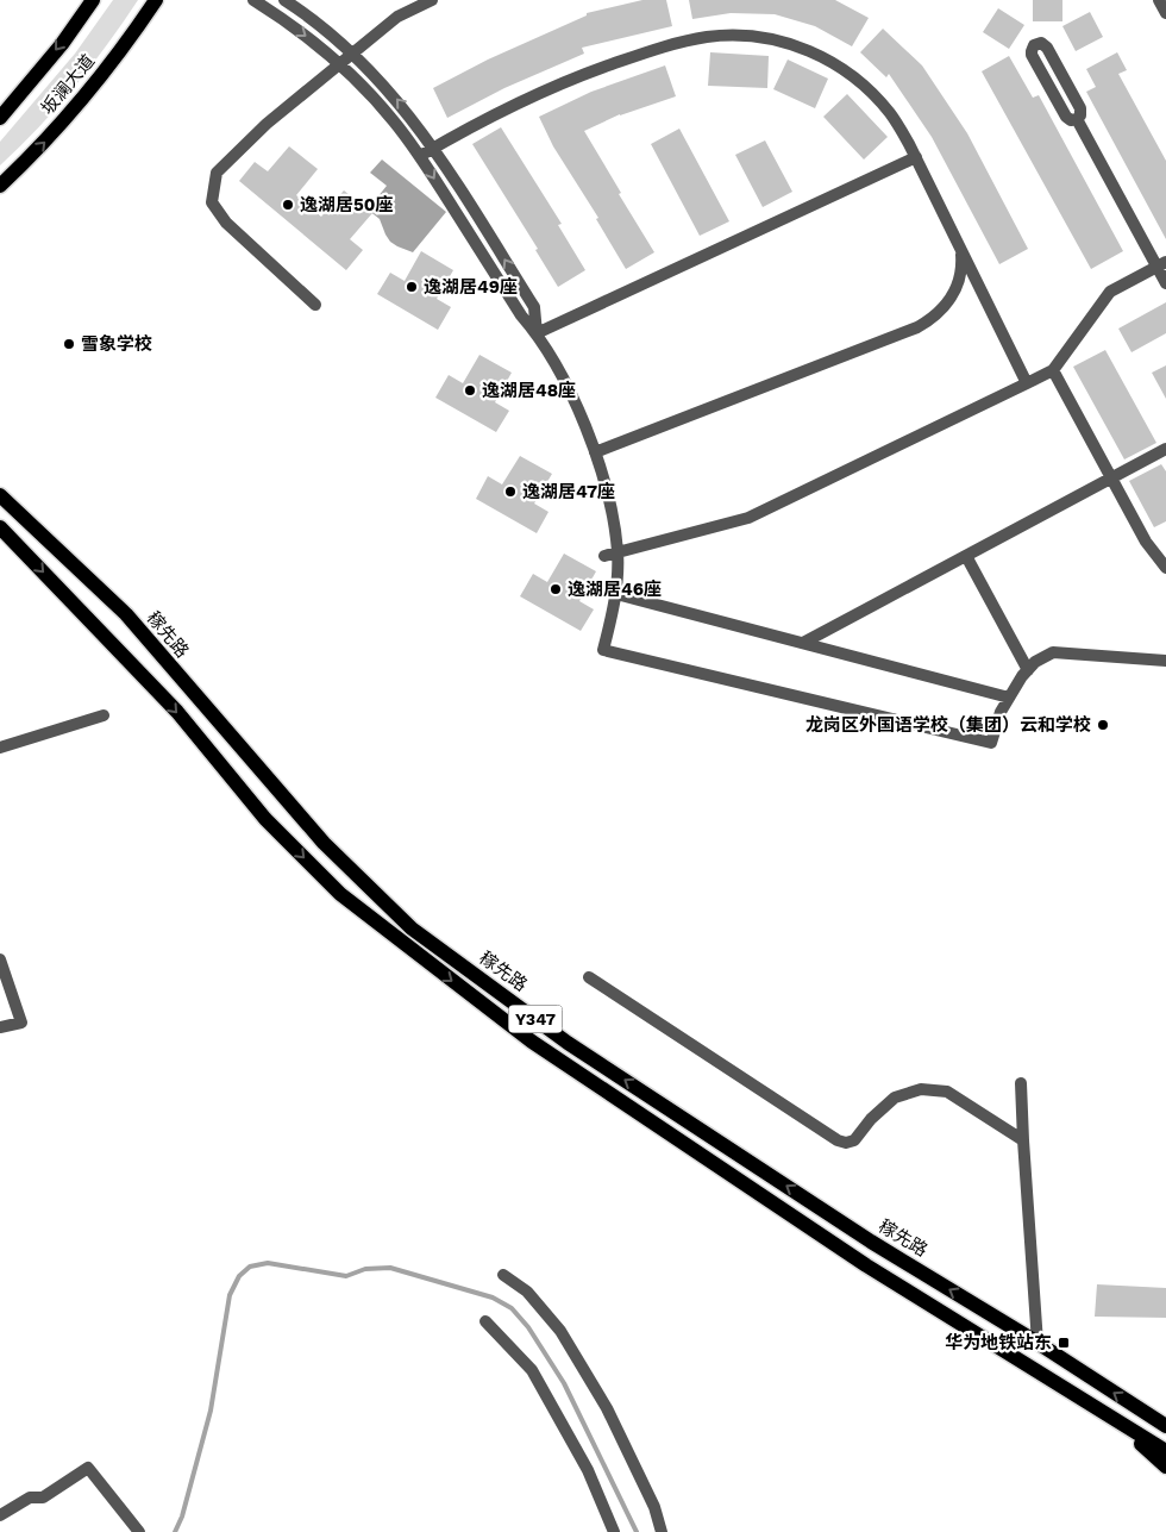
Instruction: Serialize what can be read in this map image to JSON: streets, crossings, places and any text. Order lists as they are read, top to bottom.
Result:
{
  "streets": {
    "main road": ["坂澜大道", "稼先路", "Y347"]
  },
  "places": {
    "other": [
      "逸湖居50座",
      "逸湖居49座",
      "雪象学校",
      "逸湖居48座",
      "逸湖居47座",
      "逸湖居46座",
      "龙岗区外国语学校（集团）云和学校"
    ],
    "transit": ["华为地铁站东"]
  }
}
